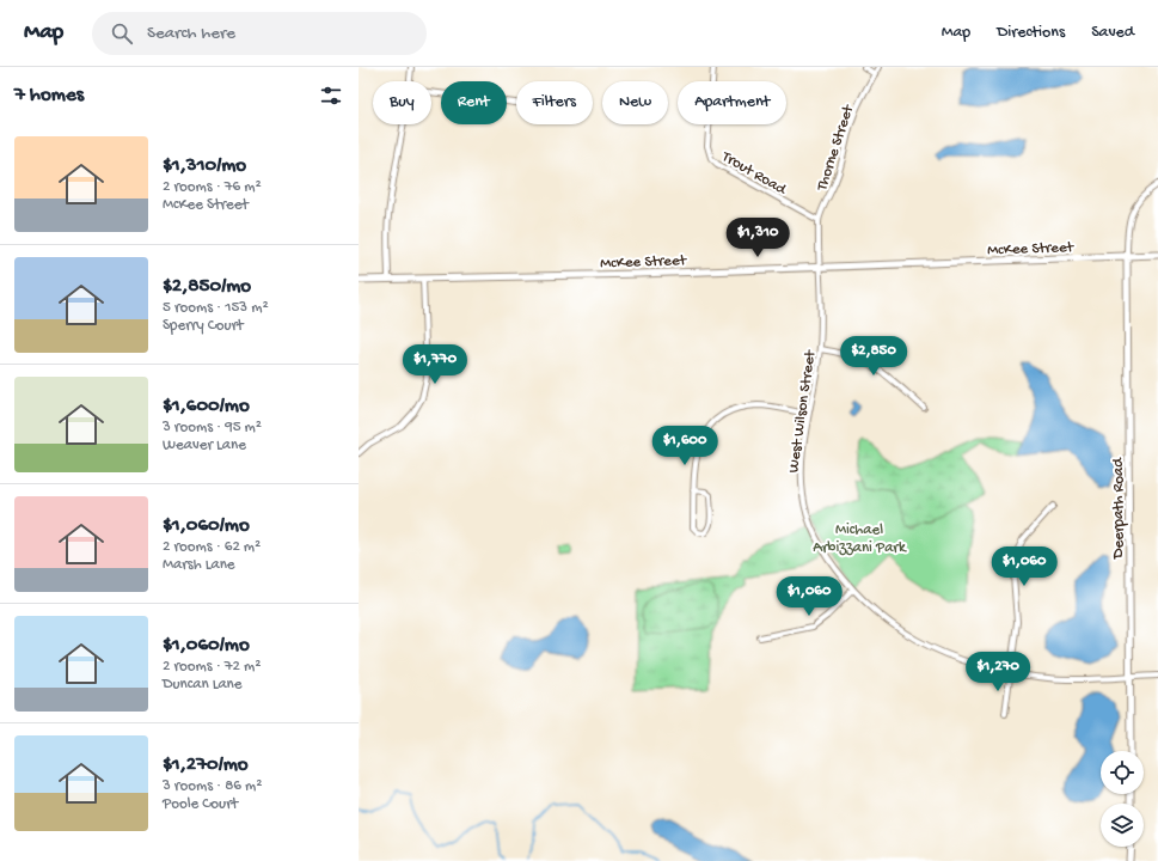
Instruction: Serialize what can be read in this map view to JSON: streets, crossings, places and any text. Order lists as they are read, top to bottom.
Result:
{
  "streets": {
    "street": [
      "Thorne Street",
      "Trout Road",
      "McKee Street",
      "West Wilson Street",
      "Deerpath Road"
    ]
  },
  "crossings": [
    ["Thorne Street", "Trout Road"],
    ["Thorne Street", "McKee Street"],
    ["Thorne Street", "West Wilson Street"],
    ["McKee Street", "West Wilson Street"],
    ["McKee Street", "Deerpath Road"],
    ["West Wilson Street", "Deerpath Road"]
  ],
  "parks": ["Michael Arbizzani Park"],
  "page": {
    "header": "Map",
    "search": "Search here",
    "nav": ["Map", "Directions", "Saved"],
    "heading": "7 homes",
    "chip": [
      "Buy",
      "Rent",
      "Filters",
      "New",
      "Apartment"
    ],
    "list": [
      {
        "name": "$1,310/mo",
        "note": "2 rooms · 76 m² · McKee Street"
      },
      {
        "name": "$2,850/mo",
        "note": "5 rooms · 153 m² · Sperry Court"
      },
      {
        "name": "$1,600/mo",
        "note": "3 rooms · 95 m² · Weaver Lane"
      },
      {
        "name": "$1,060/mo",
        "note": "2 rooms · 62 m² · Marsh Lane"
      },
      {
        "name": "$1,060/mo",
        "note": "2 rooms · 72 m² · Duncan Lane"
      },
      {
        "name": "$1,270/mo",
        "note": "3 rooms · 86 m² · Poole Court"
      }
    ],
    "price": [
      "$1,310",
      "$2,850",
      "$1,770",
      "$1,600",
      "$1,060",
      "$1,060",
      "$1,270"
    ]
  }
}
